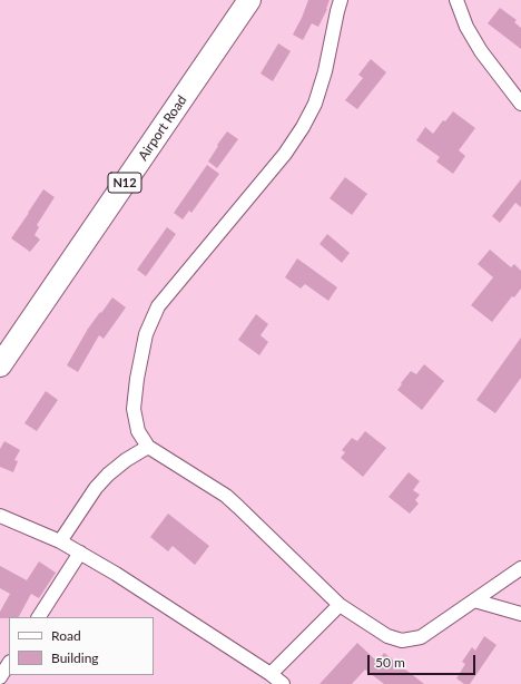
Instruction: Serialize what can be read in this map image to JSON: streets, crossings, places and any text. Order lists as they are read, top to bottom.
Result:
{
  "streets": {
    "highway": ["Airport Road", "N12"]
  },
  "legend": ["Road", "Building"],
  "scale_bar": "50 m"
}
